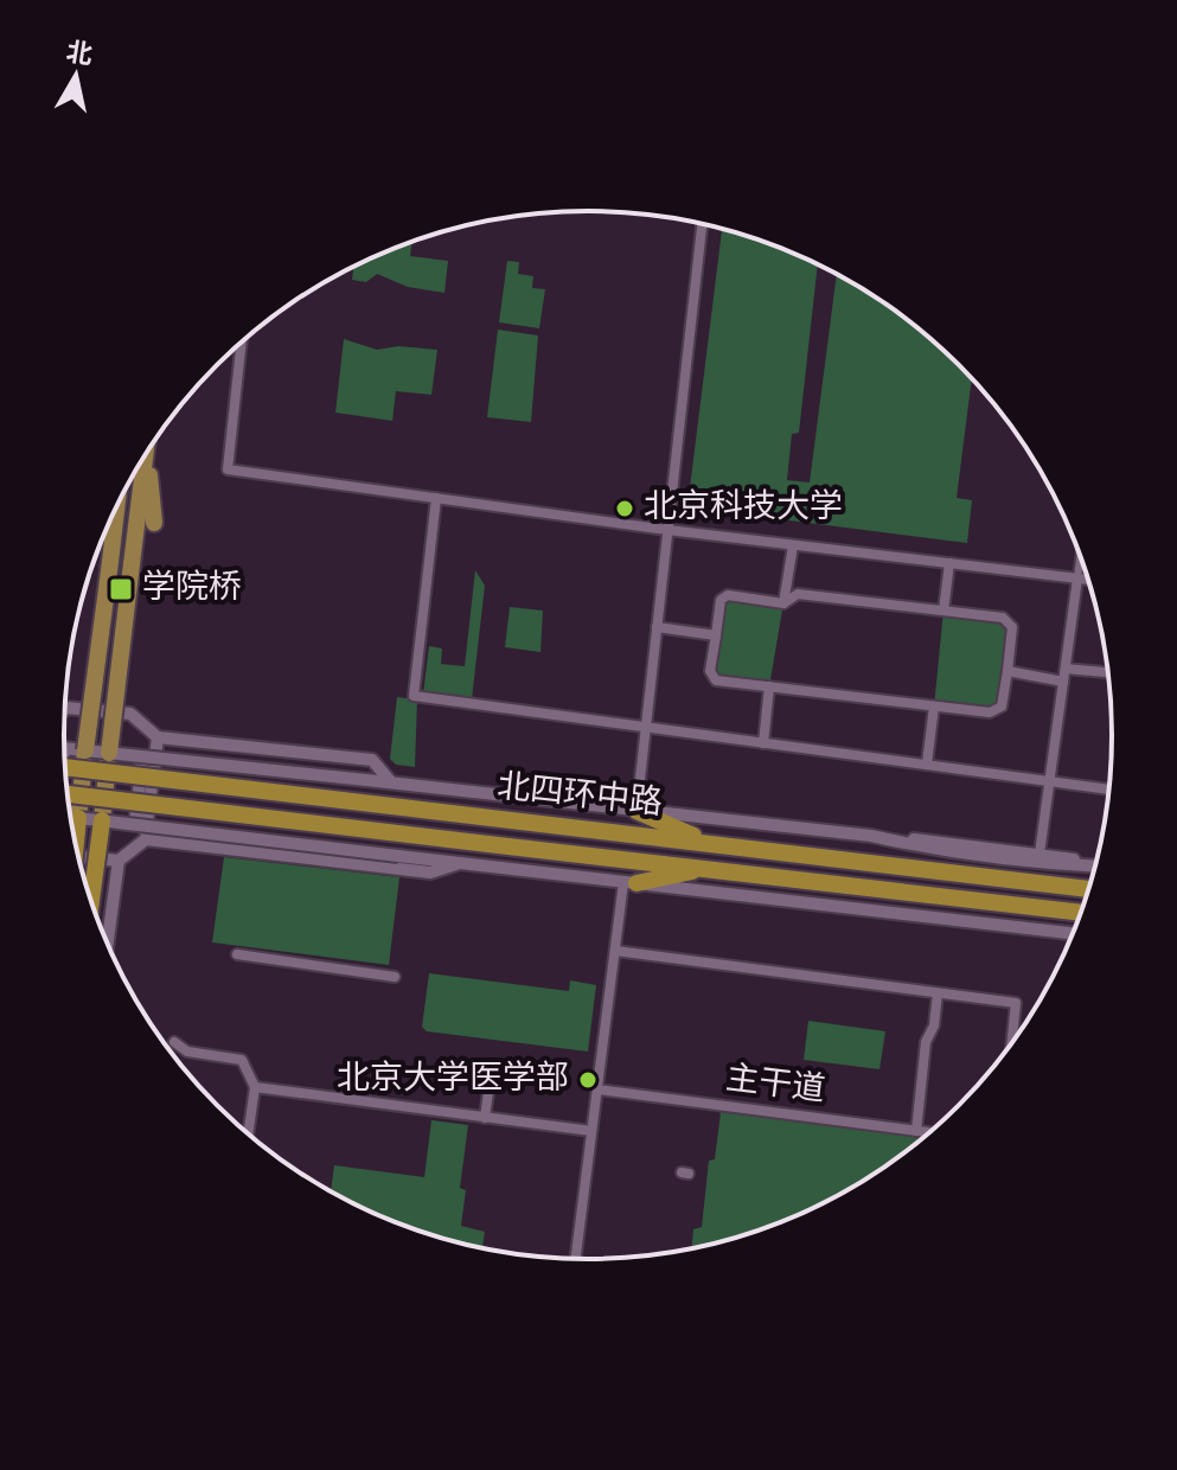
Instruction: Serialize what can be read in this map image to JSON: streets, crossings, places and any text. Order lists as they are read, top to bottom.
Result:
{
  "streets": {
    "highway": ["北四环中路"],
    "street": ["主干道"]
  },
  "places": {
    "other": ["北京科技大学", "北京大学医学部"],
    "transit": ["学院桥"]
  },
  "north": "top"
}
